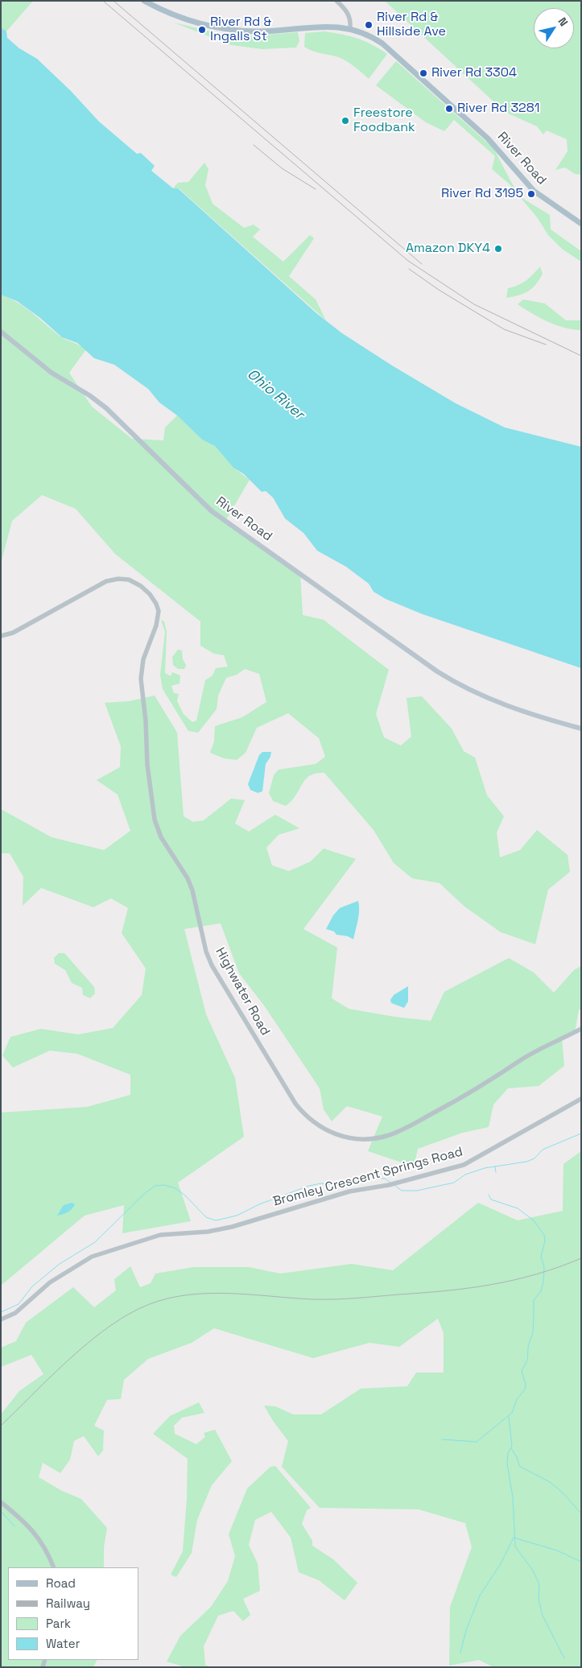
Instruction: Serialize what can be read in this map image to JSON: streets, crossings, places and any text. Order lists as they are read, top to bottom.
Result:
{
  "streets": {
    "main road": ["River Road"],
    "street": ["Highwater Road", "Bromley Crescent Springs Road"]
  },
  "water": ["Ohio River"],
  "places": [
    "River Rd & Hillside Ave",
    "River Rd & Ingalls St",
    "River Rd 3304",
    "River Rd 3281",
    "Freestore Foodbank",
    "River Rd 3195",
    "Amazon DKY4"
  ],
  "legend": [
    "Road",
    "Railway",
    "Park",
    "Water"
  ],
  "north": "top right"
}
